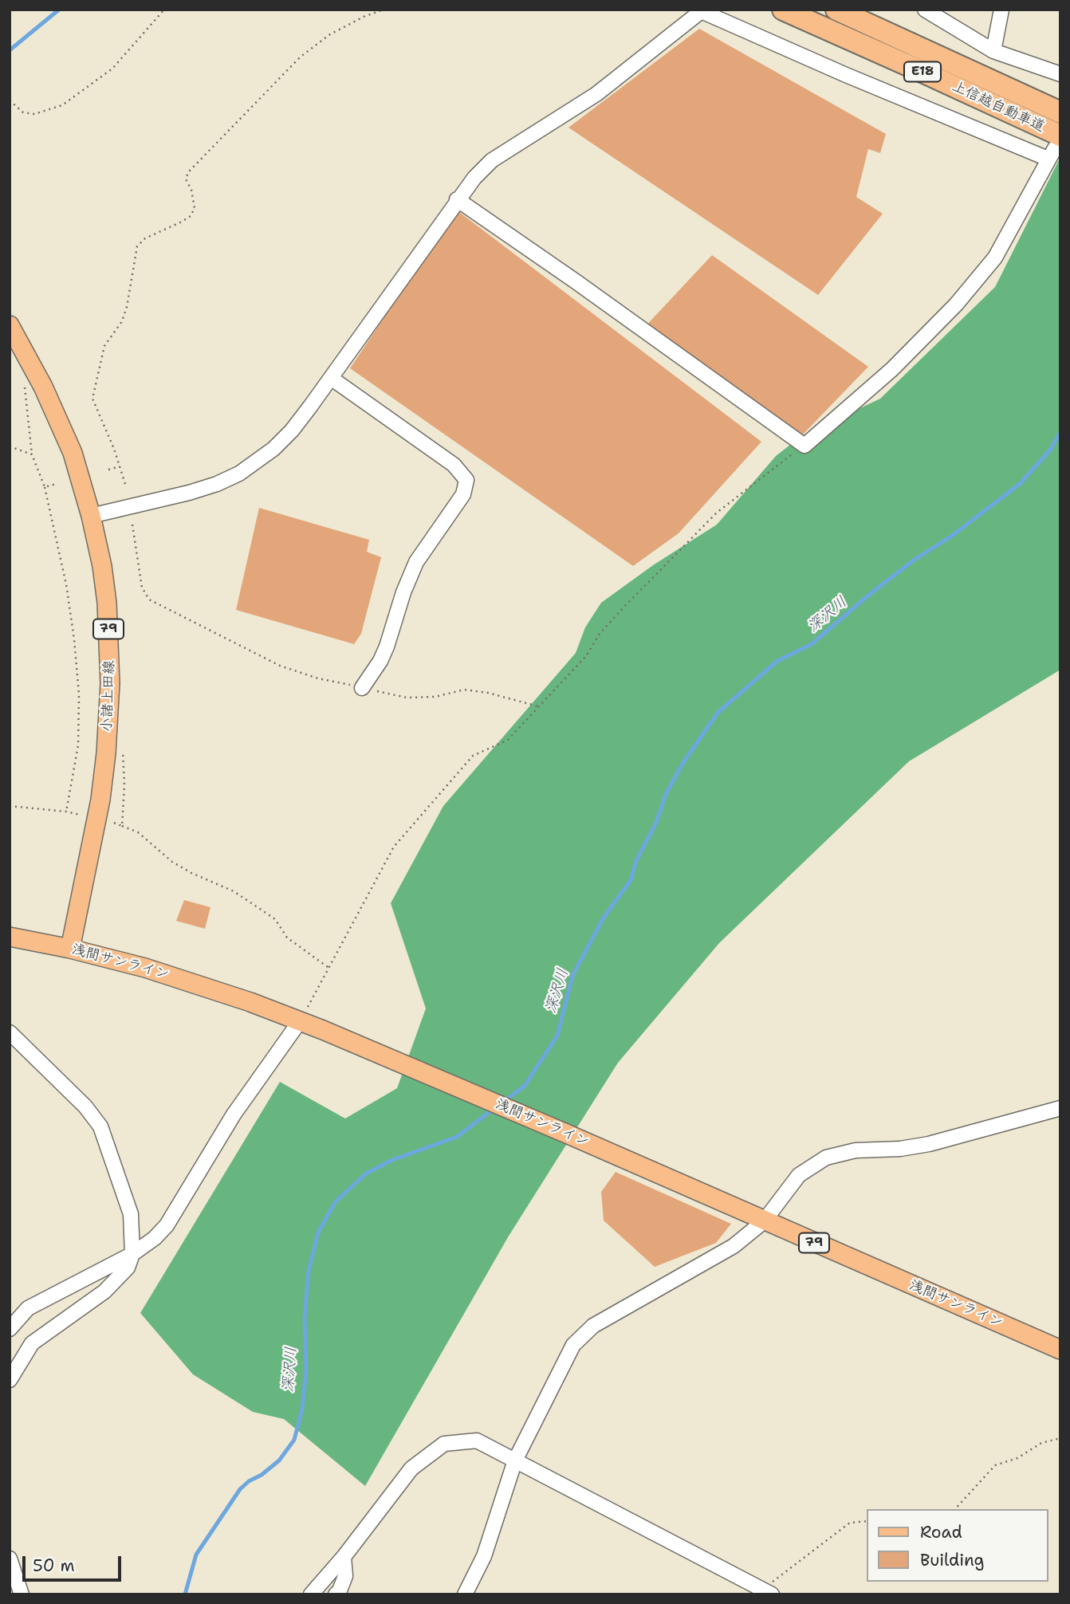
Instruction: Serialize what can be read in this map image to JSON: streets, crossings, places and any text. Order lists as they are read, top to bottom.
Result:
{
  "streets": {
    "highway": ["E18", "上信越自動車道"],
    "main road": ["79", "小諸上田線", "浅間サンライン"]
  },
  "crossings": [
    ["小諸上田線", "浅間サンライン"]
  ],
  "water": ["深沢川"],
  "legend": ["Road", "Building"],
  "scale_bar": "50 m"
}
